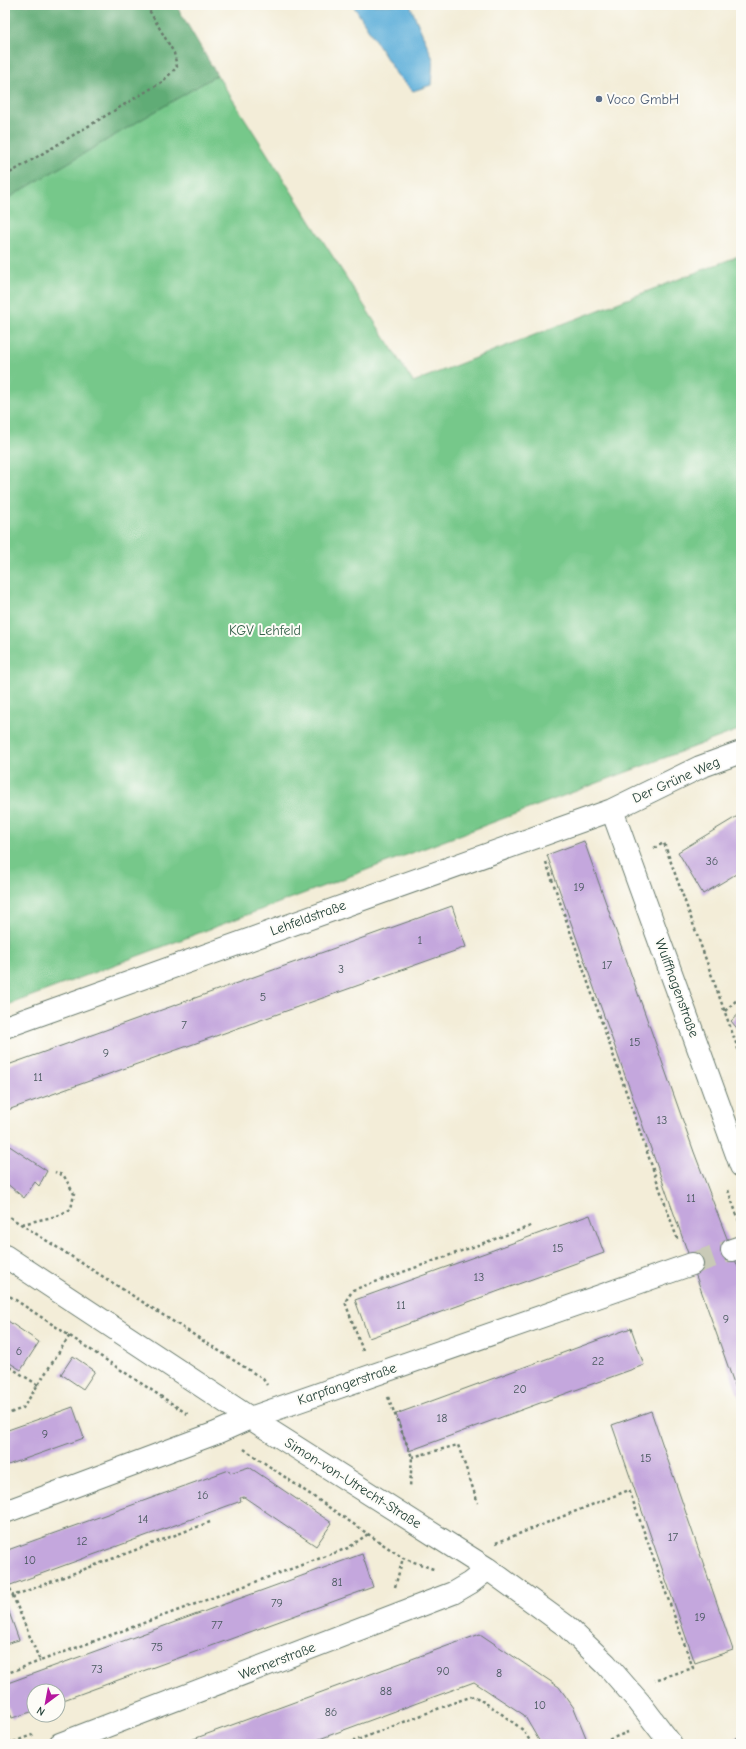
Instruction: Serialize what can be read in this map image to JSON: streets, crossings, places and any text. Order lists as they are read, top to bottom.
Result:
{
  "streets": {
    "street": [
      "Der Grüne Weg",
      "Lehfeldstraße",
      "Wulffhagenstraße",
      "Karpfangerstraße",
      "Simon-von-Utrecht-Straße",
      "Wernerstraße"
    ]
  },
  "crossings": [
    ["Der Grüne Weg", "Lehfeldstraße"],
    ["Der Grüne Weg", "Wulffhagenstraße"],
    ["Lehfeldstraße", "Wulffhagenstraße"],
    ["Karpfangerstraße", "Simon-von-Utrecht-Straße"],
    ["Simon-von-Utrecht-Straße", "Wernerstraße"]
  ],
  "parks": ["KGV Lehfeld"],
  "places": ["Voco GmbH"],
  "house_numbers": [
    "36",
    "19",
    "1",
    "17",
    "3",
    "5",
    "7",
    "15",
    "9",
    "11",
    "13",
    "11",
    "15",
    "13",
    "11",
    "9",
    "6",
    "22",
    "20",
    "18",
    "9",
    "15",
    "16",
    "14",
    "17",
    "12",
    "10",
    "81",
    "79",
    "19",
    "77",
    "75",
    "73",
    "90",
    "8",
    "88",
    "10",
    "86"
  ],
  "north": "bottom left"
}
